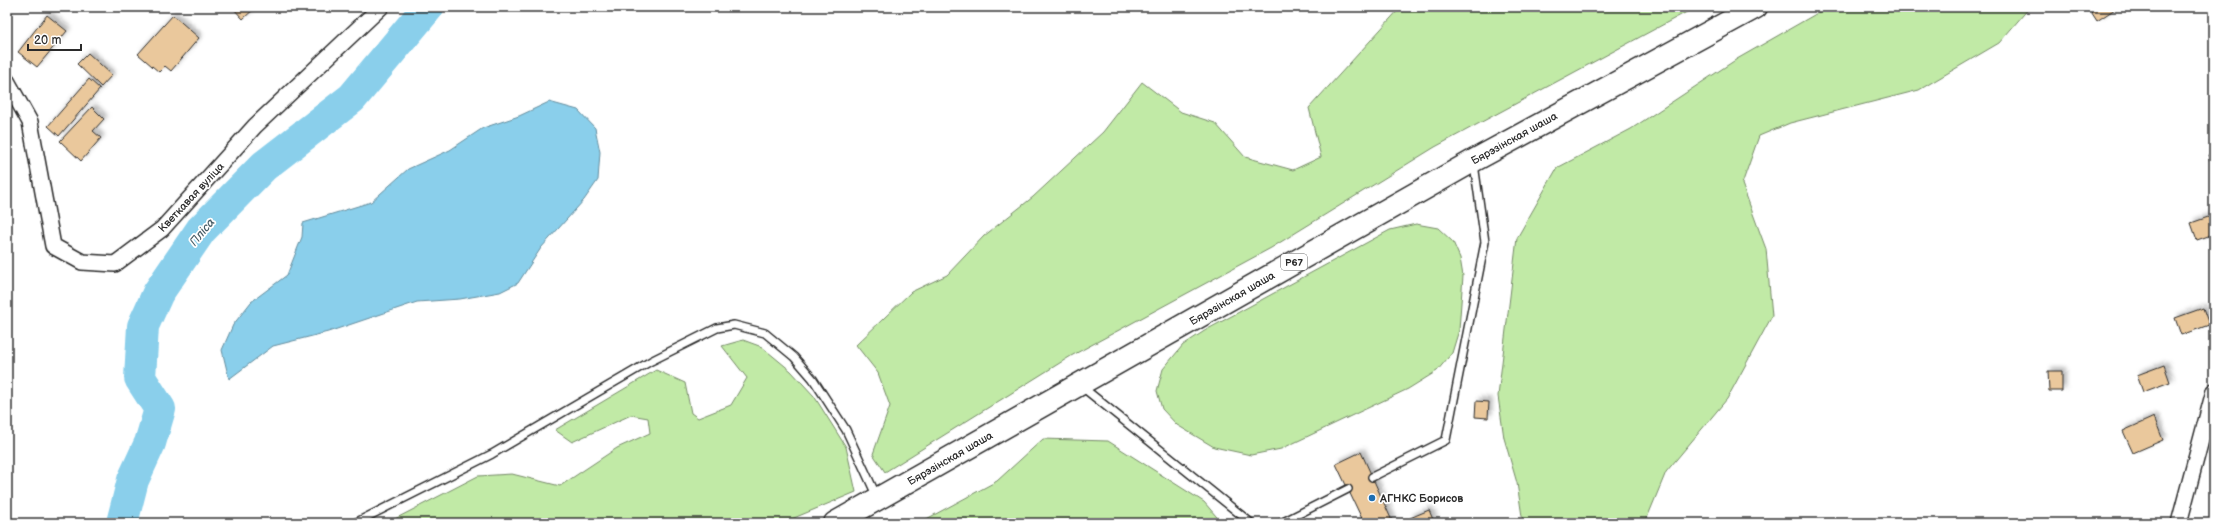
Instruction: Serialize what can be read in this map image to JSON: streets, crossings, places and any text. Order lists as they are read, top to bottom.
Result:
{
  "streets": {
    "main road": ["Бярэзінская шаша", "Р67"],
    "street": ["Кветкавая вуліца"]
  },
  "water": ["Пліса"],
  "places": ["АГНКС Борисов"],
  "scale_bar": "20 m"
}
